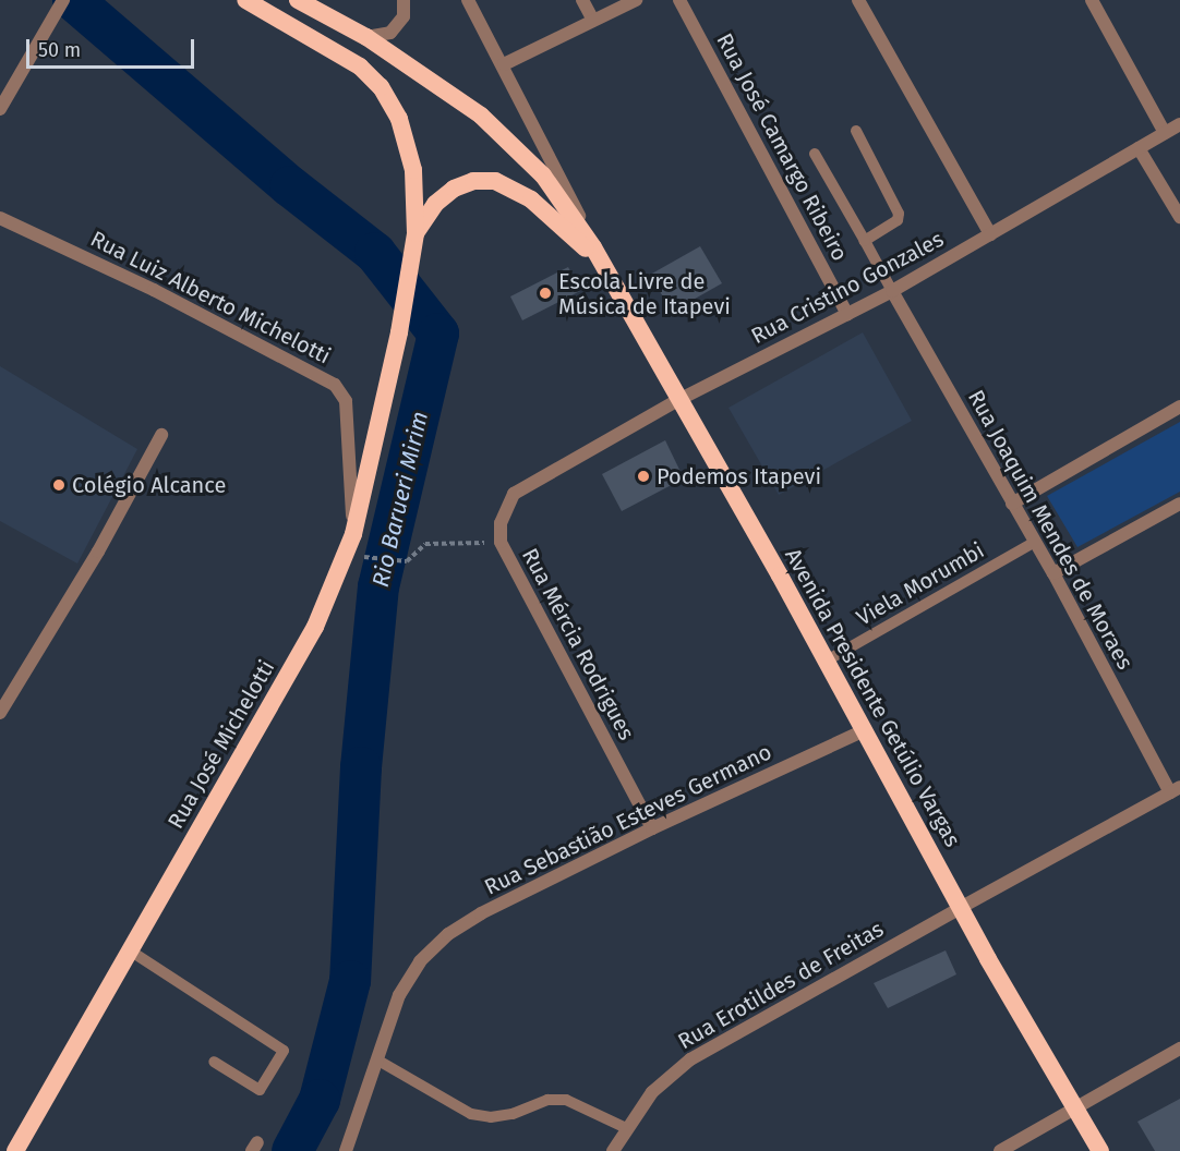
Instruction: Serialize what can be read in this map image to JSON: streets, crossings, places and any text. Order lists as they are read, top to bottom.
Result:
{
  "streets": {
    "highway": ["Avenida Presidente Getúlio Vargas", "Rua José Michelotti"],
    "street": [
      "Rua José Camargo Ribeiro",
      "Rua Cristino Gonzales",
      "Rua Luiz Alberto Michelotti",
      "Rua Joaquim Mendes de Moraes",
      "Rua Mércia Rodrigues",
      "Rua Sebastião Esteves Germano",
      "Rua Erotildes de Freitas"
    ],
    "lane": ["Viela Morumbi"]
  },
  "crossings": [
    ["Rua José Camargo Ribeiro", "Rua Cristino Gonzales"],
    ["Rua Cristino Gonzales", "Rua Joaquim Mendes de Moraes"],
    ["Rua Cristino Gonzales", "Rua Mércia Rodrigues"],
    ["Rua Cristino Gonzales", "Avenida Presidente Getúlio Vargas"],
    ["Rua Luiz Alberto Michelotti", "Rua José Michelotti"],
    ["Rua Joaquim Mendes de Moraes", "Viela Morumbi"],
    ["Rua Joaquim Mendes de Moraes", "Rua Erotildes de Freitas"],
    ["Viela Morumbi", "Avenida Presidente Getúlio Vargas"],
    ["Rua Mércia Rodrigues", "Rua Sebastião Esteves Germano"],
    ["Avenida Presidente Getúlio Vargas", "Rua Sebastião Esteves Germano"],
    ["Avenida Presidente Getúlio Vargas", "Rua Erotildes de Freitas"]
  ],
  "water": ["Rio Barueri Mirim"],
  "places": ["Escola Livre de Música de Itapevi", "Podemos Itapevi", "Colégio Alcance"],
  "scale_bar": "50 m"
}
